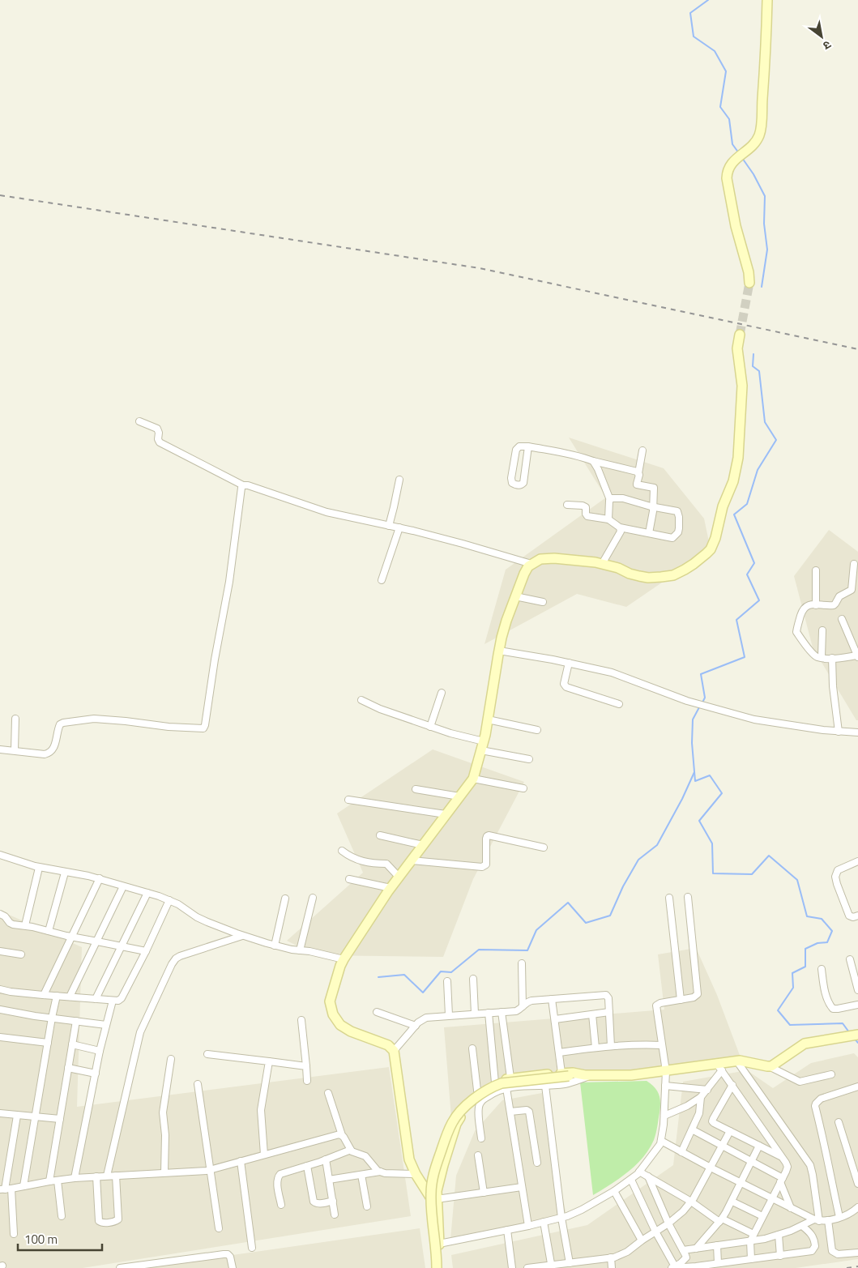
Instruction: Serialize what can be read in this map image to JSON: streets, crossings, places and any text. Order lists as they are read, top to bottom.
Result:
{
  "scale_bar": "100 m",
  "north": "bottom right"
}
